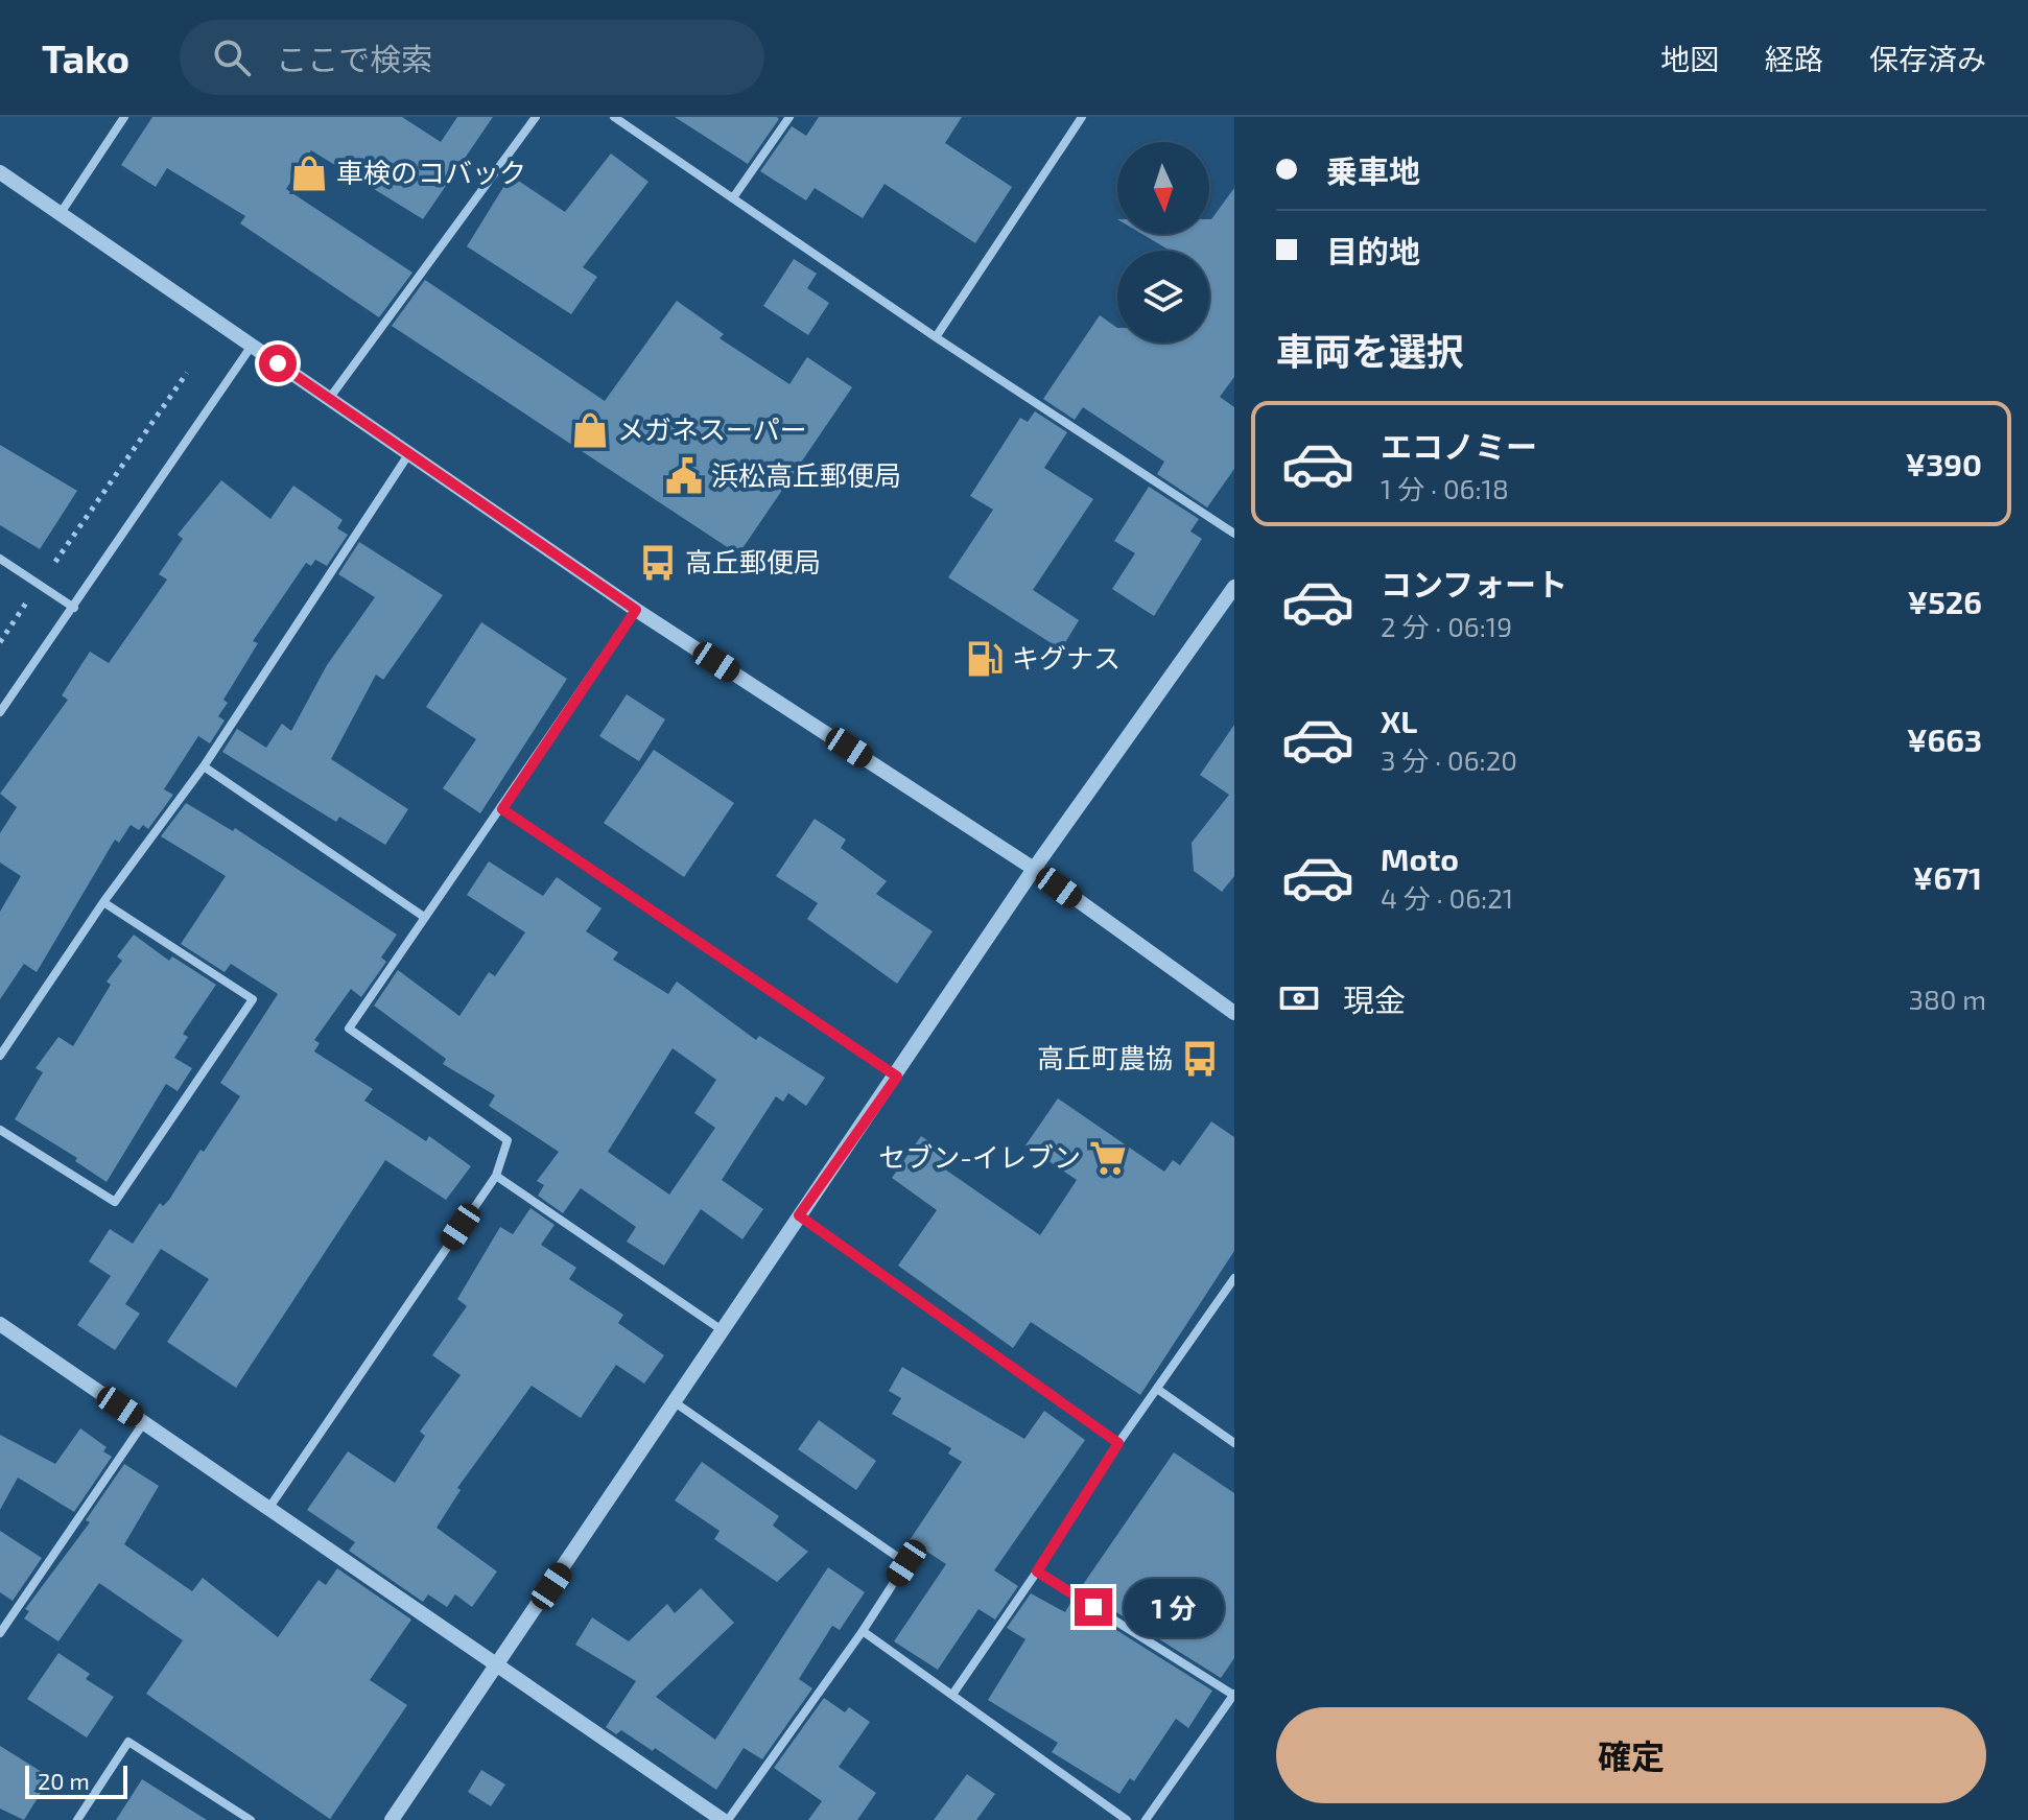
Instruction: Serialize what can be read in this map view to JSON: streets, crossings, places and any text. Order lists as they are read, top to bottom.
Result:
{
  "places": {
    "shop": ["車検のコバック", "メガネスーパー"],
    "public building": ["浜松高丘郵便局"],
    "bus stop": ["高丘郵便局", "高丘町農協"],
    "fuel station": ["キグナス"],
    "supermarket": ["セブン-イレブン"]
  },
  "scale_bar": "20 m",
  "north": "bottom",
  "page": {
    "header": "Tako",
    "search": "ここで検索",
    "nav": ["地図", "経路", "保存済み"],
    "banner": ["乗車地", "目的地"],
    "heading": "車両を選択",
    "list": [
      {
        "name": "エコノミー",
        "note": "1 分 · 06:18",
        "value": "¥390"
      },
      {
        "name": "コンフォート",
        "note": "2 分 · 06:19",
        "value": "¥526"
      },
      {
        "name": "XL",
        "note": "3 分 · 06:20",
        "value": "¥663"
      },
      {
        "name": "Moto",
        "note": "4 分 · 06:21",
        "value": "¥671"
      }
    ],
    "pay": ["現金", "380 m"],
    "bubble": "1 分",
    "buttons": "確定",
    "scale": "20 m"
  }
}
